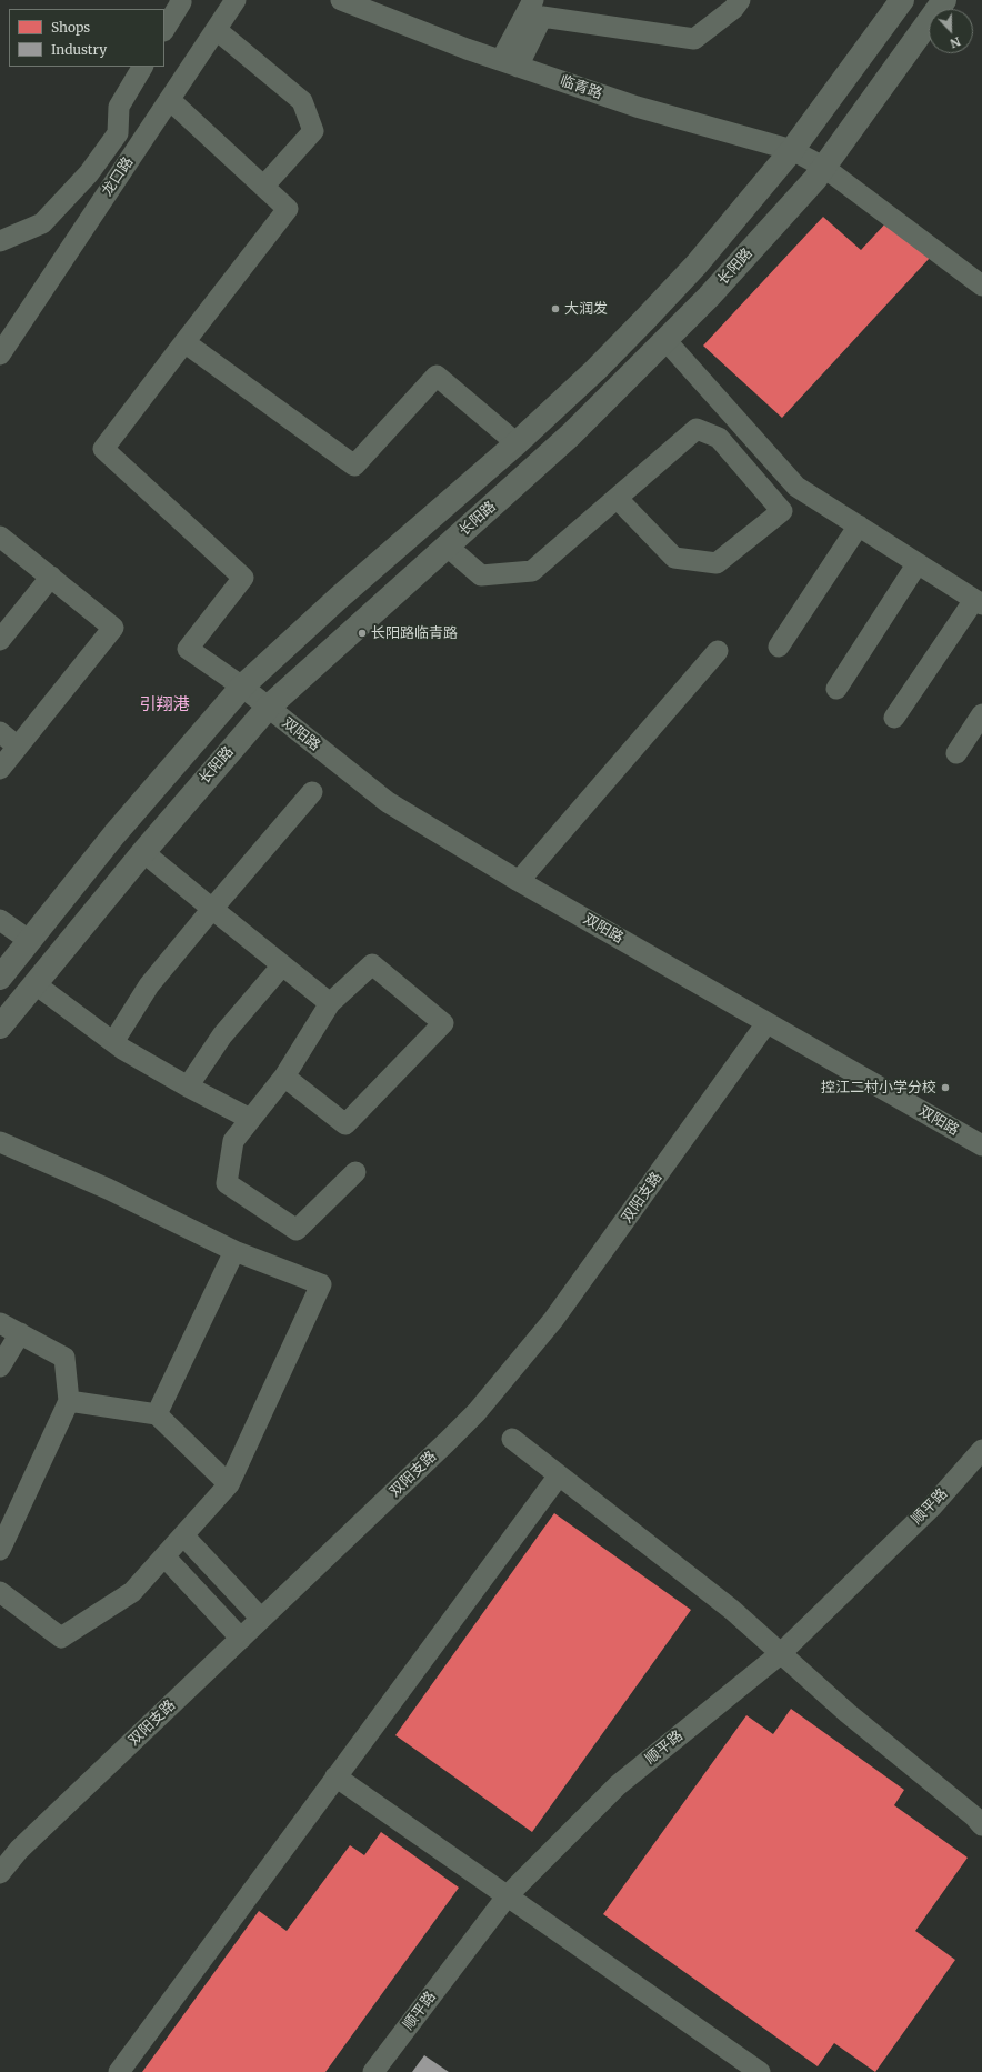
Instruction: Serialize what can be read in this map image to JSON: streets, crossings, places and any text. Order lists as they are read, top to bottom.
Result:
{
  "streets": {
    "main road": ["长阳路"],
    "street": [
      "临青路",
      "龙口路",
      "双阳路",
      "双阳支路",
      "顺平路"
    ]
  },
  "crossings": [
    ["临青路", "长阳路"],
    ["长阳路", "双阳路"],
    ["双阳路", "双阳支路"]
  ],
  "districts": ["引翔港"],
  "places": ["大润发", "长阳路临青路", "控江二村小学分校"],
  "legend": ["Shops", "Industry"],
  "north": "bottom"
}
